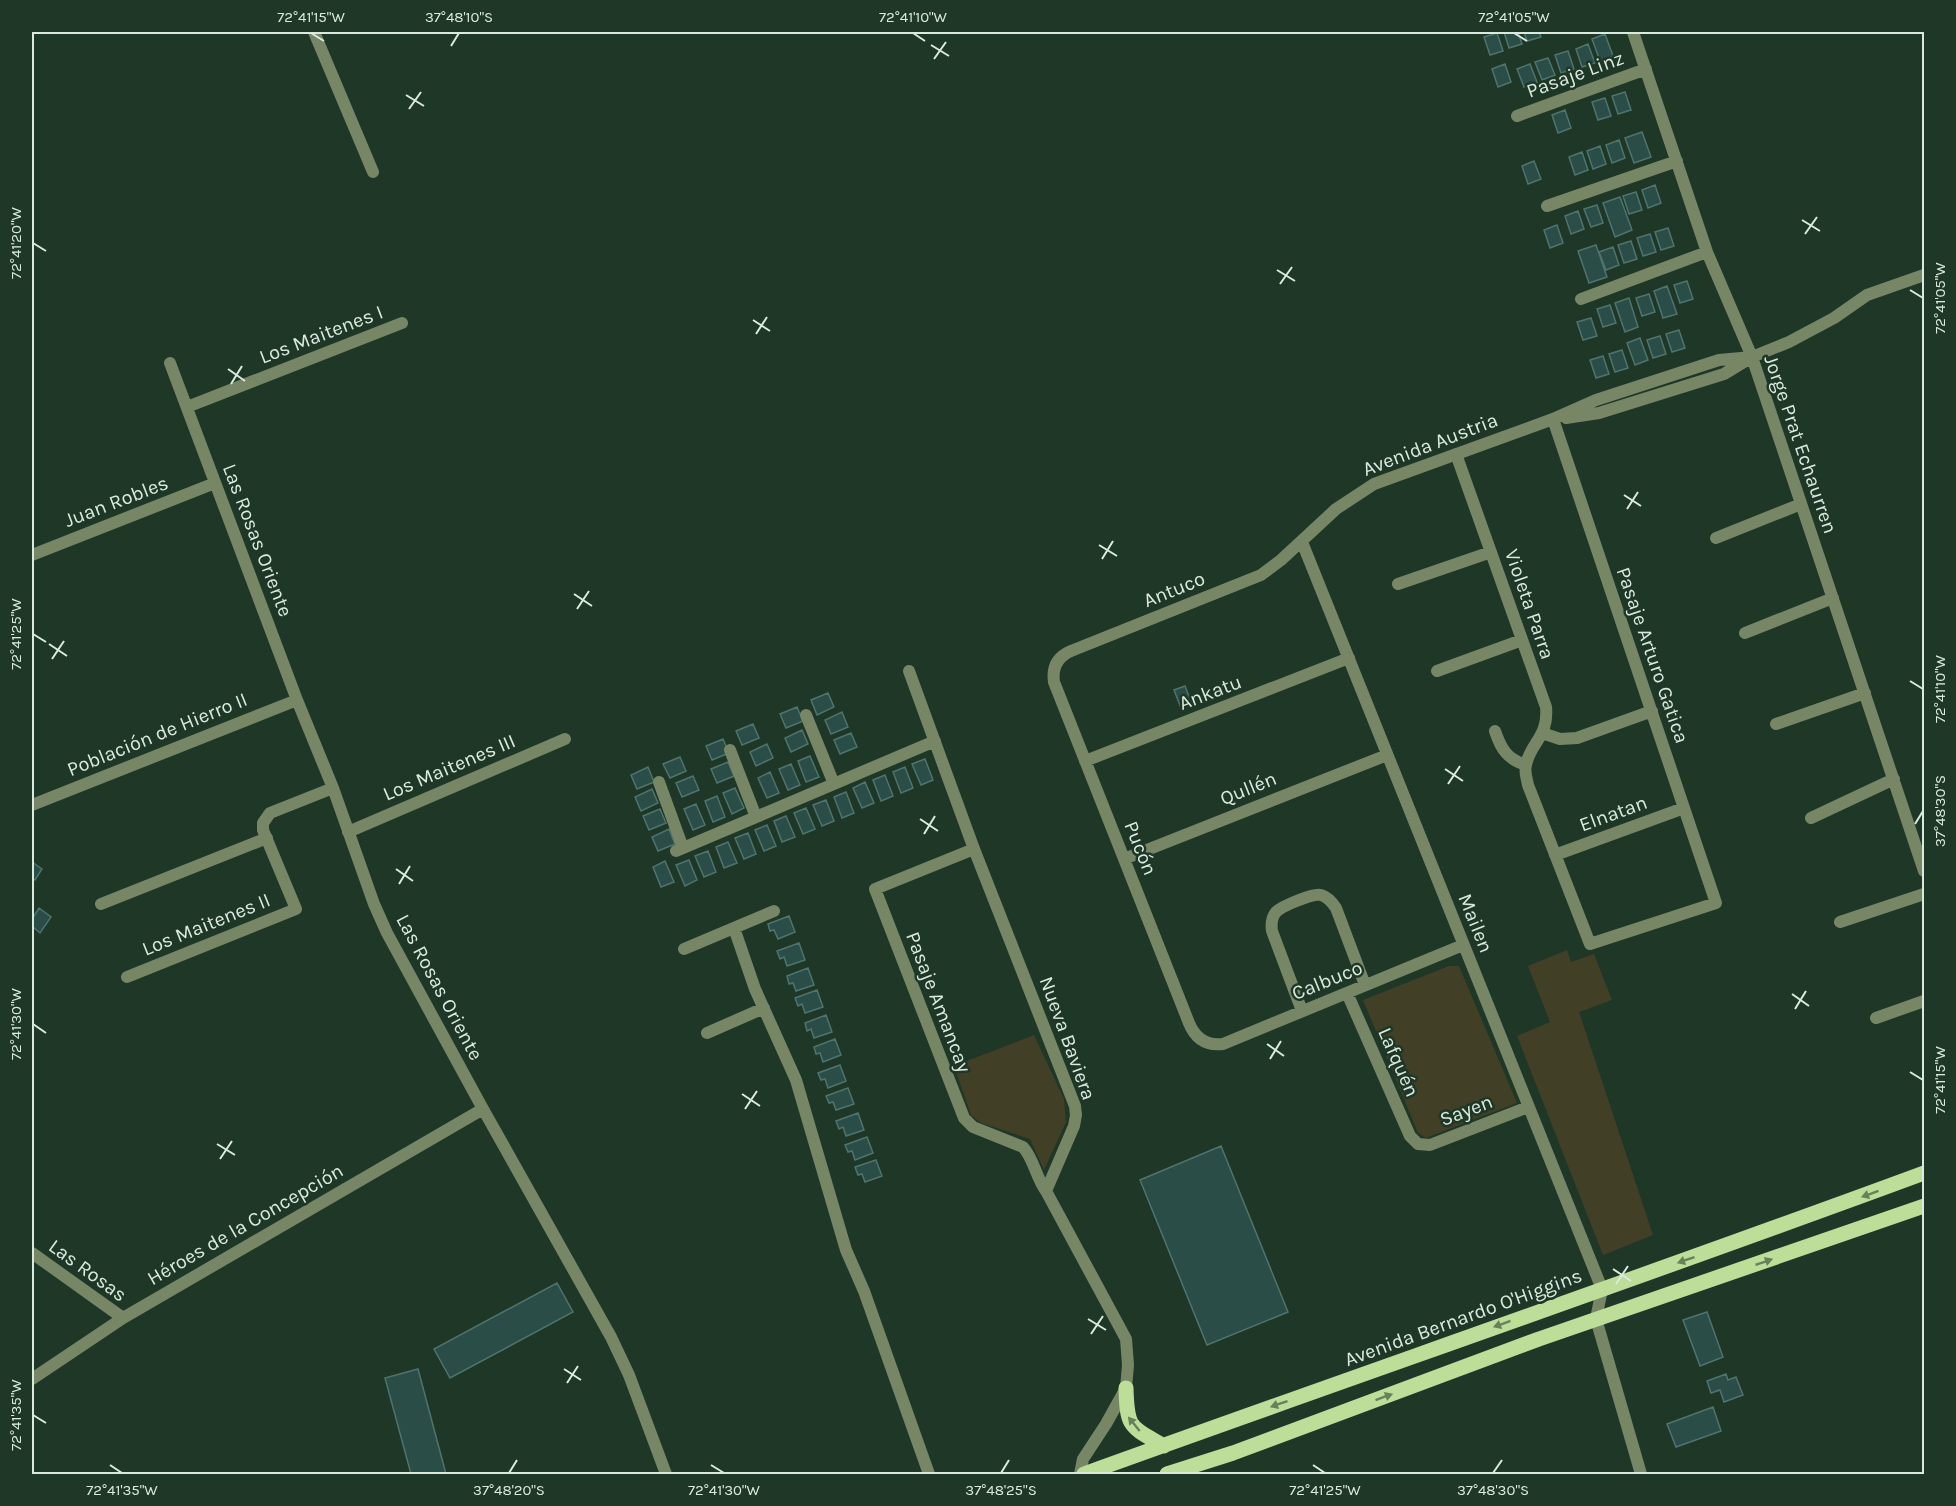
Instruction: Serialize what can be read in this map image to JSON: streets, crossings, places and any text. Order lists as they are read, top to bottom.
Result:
{
  "streets": {
    "main road": ["Avenida Bernardo O'Higgins"],
    "street": [
      "Pasaje Linz",
      "Los Maitenes I",
      "Avenida Austria",
      "Jorge Prat Echaurren",
      "Juan Robles",
      "Las Rosas Oriente",
      "Antuco",
      "Violeta Parra",
      "Pasaje Arturo Gatica",
      "Ankatu",
      "Población de Hierro II",
      "Los Maitenes III",
      "Qullén",
      "Elnatan",
      "Pucón",
      "Mailen",
      "Los Maitenes II",
      "Calbuco",
      "Pasaje Amancay",
      "Nueva Baviera",
      "Lafquén",
      "Sayen",
      "Héroes de la Concepción",
      "Las Rosas"
    ]
  },
  "crossings": [
    ["Pasaje Linz", "Jorge Prat Echaurren"],
    ["Los Maitenes I", "Las Rosas Oriente"],
    ["Avenida Austria", "Jorge Prat Echaurren"],
    ["Avenida Austria", "Antuco"],
    ["Avenida Austria", "Violeta Parra"],
    ["Avenida Austria", "Pasaje Arturo Gatica"],
    ["Avenida Austria", "Mailen"],
    ["Juan Robles", "Las Rosas Oriente"],
    ["Las Rosas Oriente", "Población de Hierro II"],
    ["Las Rosas Oriente", "Los Maitenes III"],
    ["Las Rosas Oriente", "Héroes de la Concepción"],
    ["Antuco", "Pucón"],
    ["Antuco", "Mailen"],
    ["Pasaje Arturo Gatica", "Elnatan"],
    ["Ankatu", "Pucón"],
    ["Ankatu", "Mailen"],
    ["Qullén", "Pucón"],
    ["Qullén", "Mailen"],
    ["Pucón", "Calbuco"],
    ["Mailen", "Calbuco"],
    ["Mailen", "Sayen"],
    ["Mailen", "Avenida Bernardo O'Higgins"],
    ["Calbuco", "Lafquén"],
    ["Pasaje Amancay", "Nueva Baviera"],
    ["Lafquén", "Sayen"],
    ["Héroes de la Concepción", "Las Rosas"]
  ],
  "coordinates": [
    "72°41'15\"W",
    "37°48'10\"S",
    "72°41'10\"W",
    "72°41'05\"W",
    "72°41'20\"W",
    "72°41'25\"W",
    "37°48'30\"S",
    "72°41'30\"W",
    "72°41'35\"W",
    "37°48'20\"S",
    "37°48'25\"S"
  ]
}
